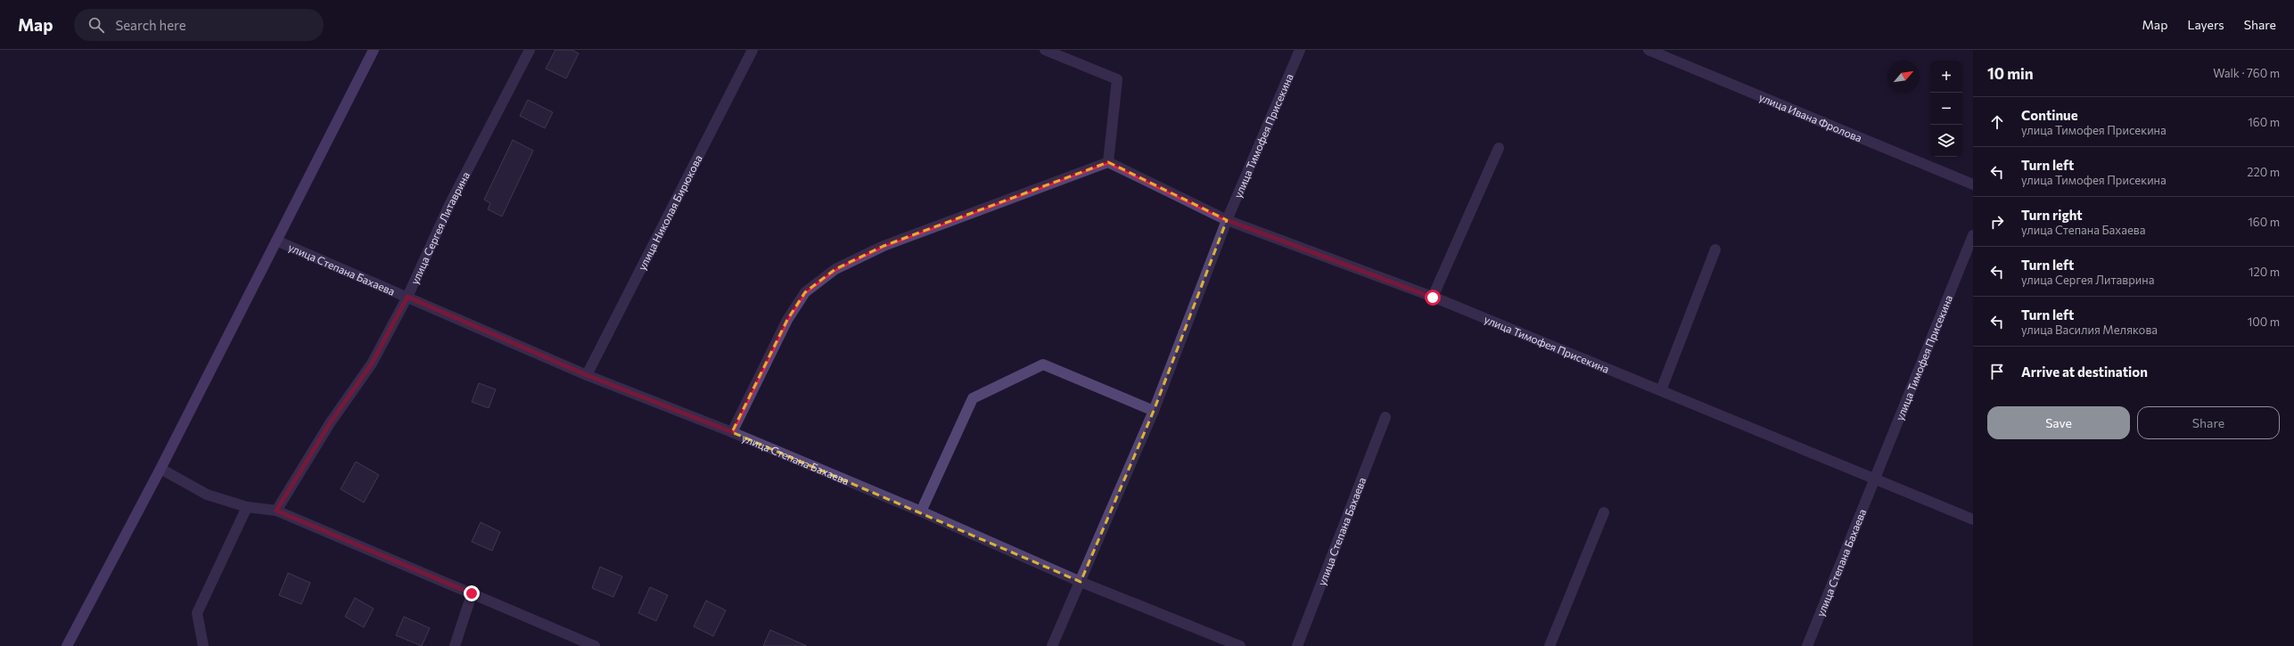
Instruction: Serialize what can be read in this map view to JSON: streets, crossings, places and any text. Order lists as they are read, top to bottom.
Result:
{
  "streets": {
    "street": [
      "улица Ивана Фролова",
      "улица Тимофея Присекина",
      "улица Николая Бирюкова",
      "улица Сергея Литаврина",
      "улица Степана Бахаева"
    ]
  },
  "crossings": [
    ["улица Тимофея Присекина", "улица Степана Бахаева"],
    ["улица Николая Бирюкова", "улица Степана Бахаева"],
    ["улица Сергея Литаврина", "улица Степана Бахаева"]
  ],
  "north": "top right",
  "page": {
    "header": "Map",
    "search": "Search here",
    "nav": ["Map", "Layers", "Share"],
    "heading": ["10 min", "Walk · 760 m"],
    "map_buttons": ["+", "−"],
    "list": [
      ["Continue", "улица Тимофея Присекина", "160 m"],
      ["Turn left", "улица Тимофея Присекина", "220 m"],
      ["Turn right", "улица Степана Бахаева", "160 m"],
      ["Turn left", "улица Сергея Литаврина", "120 m"],
      ["Turn left", "улица Василия Мелякова", "100 m"],
      "Arrive at destination"
    ],
    "buttons": ["Save", "Share"]
  }
}
